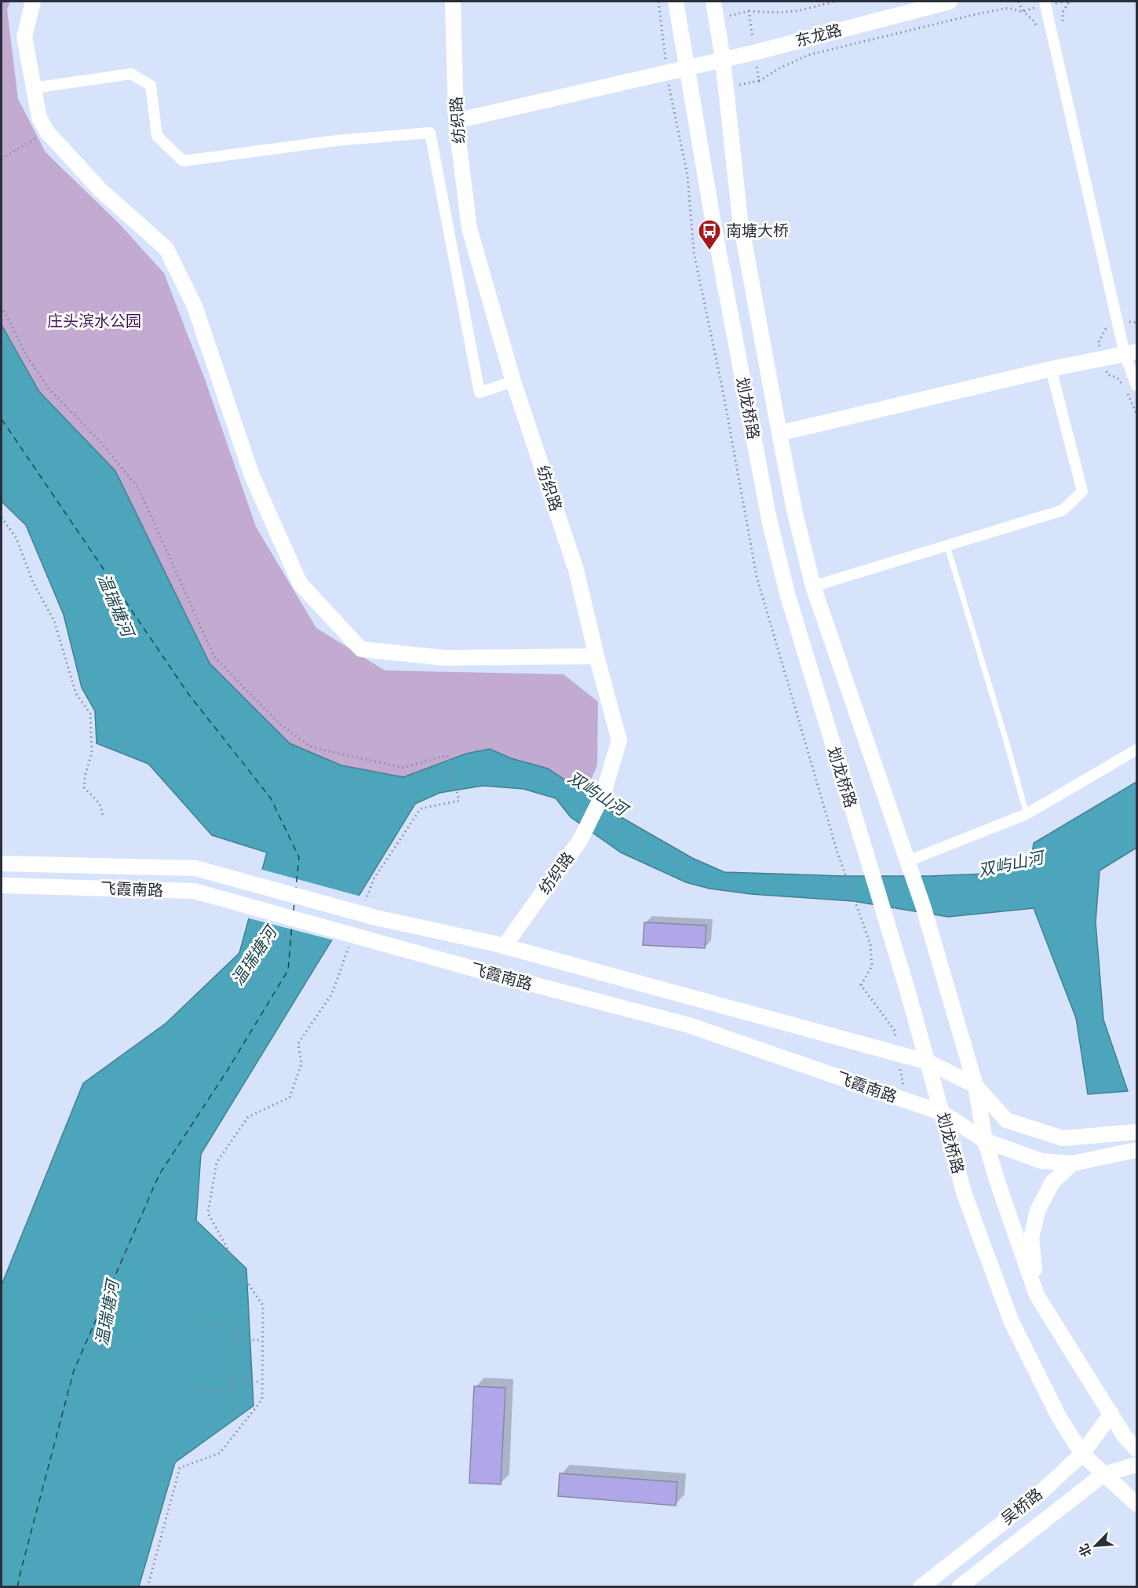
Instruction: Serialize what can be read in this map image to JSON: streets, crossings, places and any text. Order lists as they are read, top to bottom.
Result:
{
  "streets": {
    "main road": [
      "东龙路",
      "纺织路",
      "划龙桥路",
      "飞霞南路",
      "吴桥路"
    ]
  },
  "crossings": [
    ["东龙路", "纺织路"],
    ["东龙路", "划龙桥路"],
    ["纺织路", "飞霞南路"],
    ["划龙桥路", "飞霞南路"],
    ["划龙桥路", "吴桥路"]
  ],
  "water": ["温瑞塘河", "双屿山河"],
  "parks": ["庄头滨水公园"],
  "places": {
    "bus stop": ["南塘大桥"]
  },
  "north": "bottom left"
}
